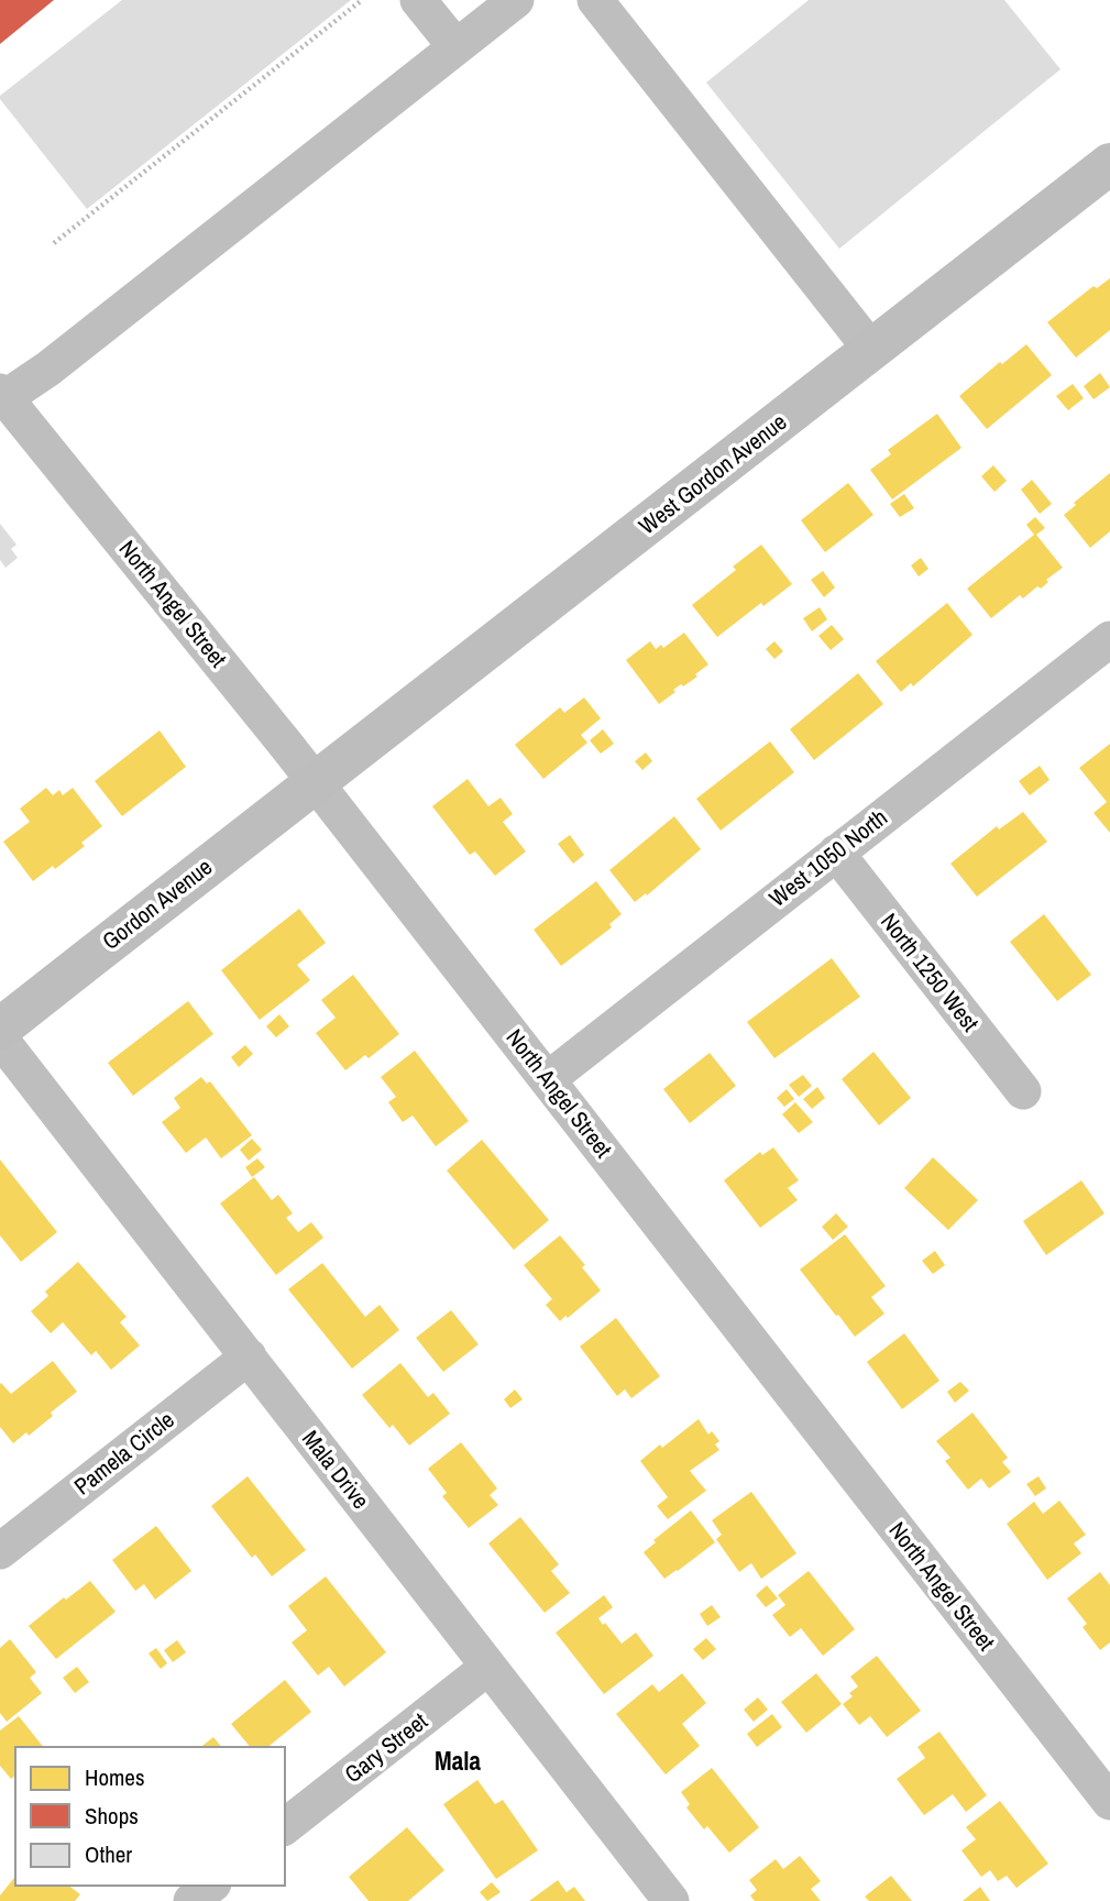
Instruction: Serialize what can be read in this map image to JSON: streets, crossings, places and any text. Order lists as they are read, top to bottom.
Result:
{
  "streets": {
    "main road": ["West Gordon Avenue", "Gordon Avenue"],
    "street": [
      "North Angel Street",
      "West 1050 North",
      "North 1250 West",
      "Pamela Circle",
      "Mala Drive",
      "Gary Street"
    ]
  },
  "crossings": [
    ["West Gordon Avenue", "North Angel Street"],
    ["West Gordon Avenue", "Gordon Avenue"],
    ["North Angel Street", "West 1050 North"],
    ["North Angel Street", "Gordon Avenue"],
    ["West 1050 North", "North 1250 West"],
    ["Pamela Circle", "Mala Drive"],
    ["Mala Drive", "Gary Street"]
  ],
  "districts": ["Mala"],
  "legend": ["Homes", "Shops", "Other"]
}
